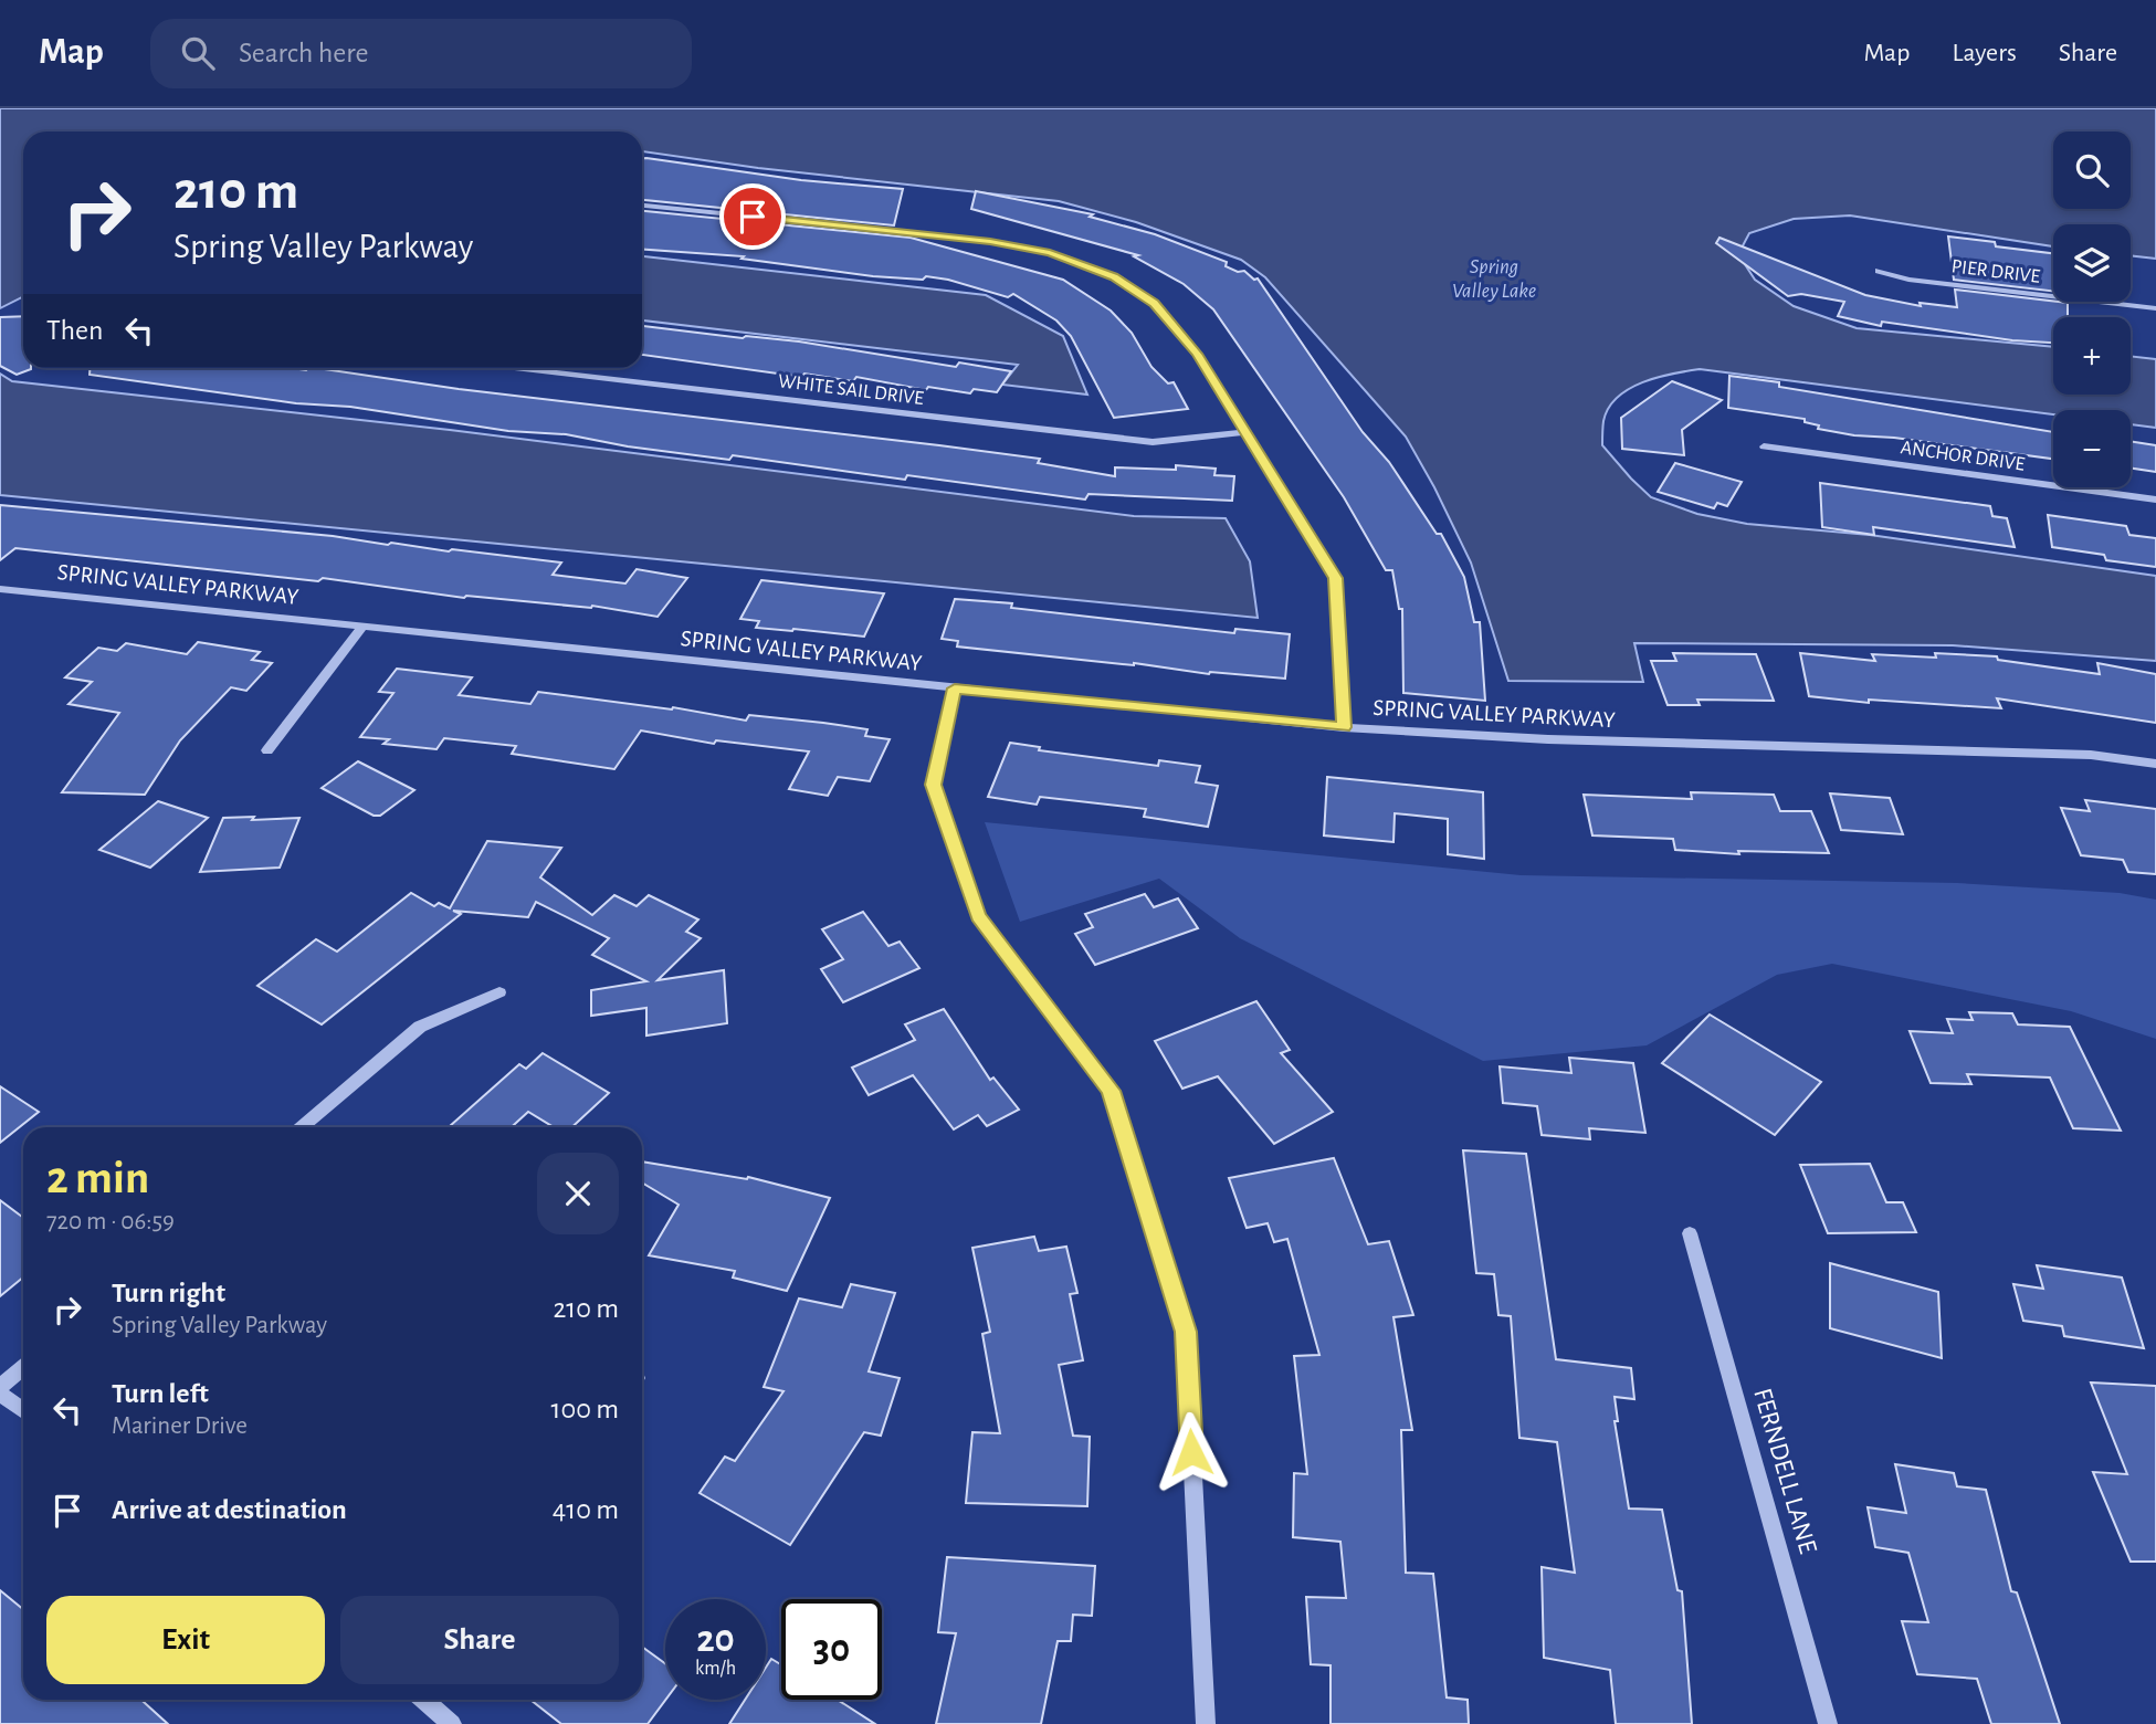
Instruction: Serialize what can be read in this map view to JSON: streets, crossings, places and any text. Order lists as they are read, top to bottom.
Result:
{
  "streets": {
    "street": [
      "PIER DRIVE",
      "WHITE SAIL DRIVE",
      "ANCHOR DRIVE",
      "SPRING VALLEY PARKWAY",
      "FERNDELL LANE"
    ]
  },
  "water": ["Spring Valley Lake"],
  "page": {
    "header": "Map",
    "search": "Search here",
    "nav": ["Map", "Layers", "Share"],
    "map_buttons": ["+", "−"],
    "turn": ["210 m", "Spring Valley Parkway"],
    "then": "Then",
    "heading": ["2 min", "720 m · 06:59"],
    "list": [
      {
        "name": "Turn right",
        "note": "Spring Valley Parkway",
        "value": "210 m"
      },
      {
        "name": "Turn left",
        "note": "Mariner Drive",
        "value": "100 m"
      },
      {
        "name": "Arrive at destination",
        "value": "410 m"
      }
    ],
    "buttons": ["Exit", "Share"],
    "speed": "20 km/h",
    "limit": "30"
  }
}
